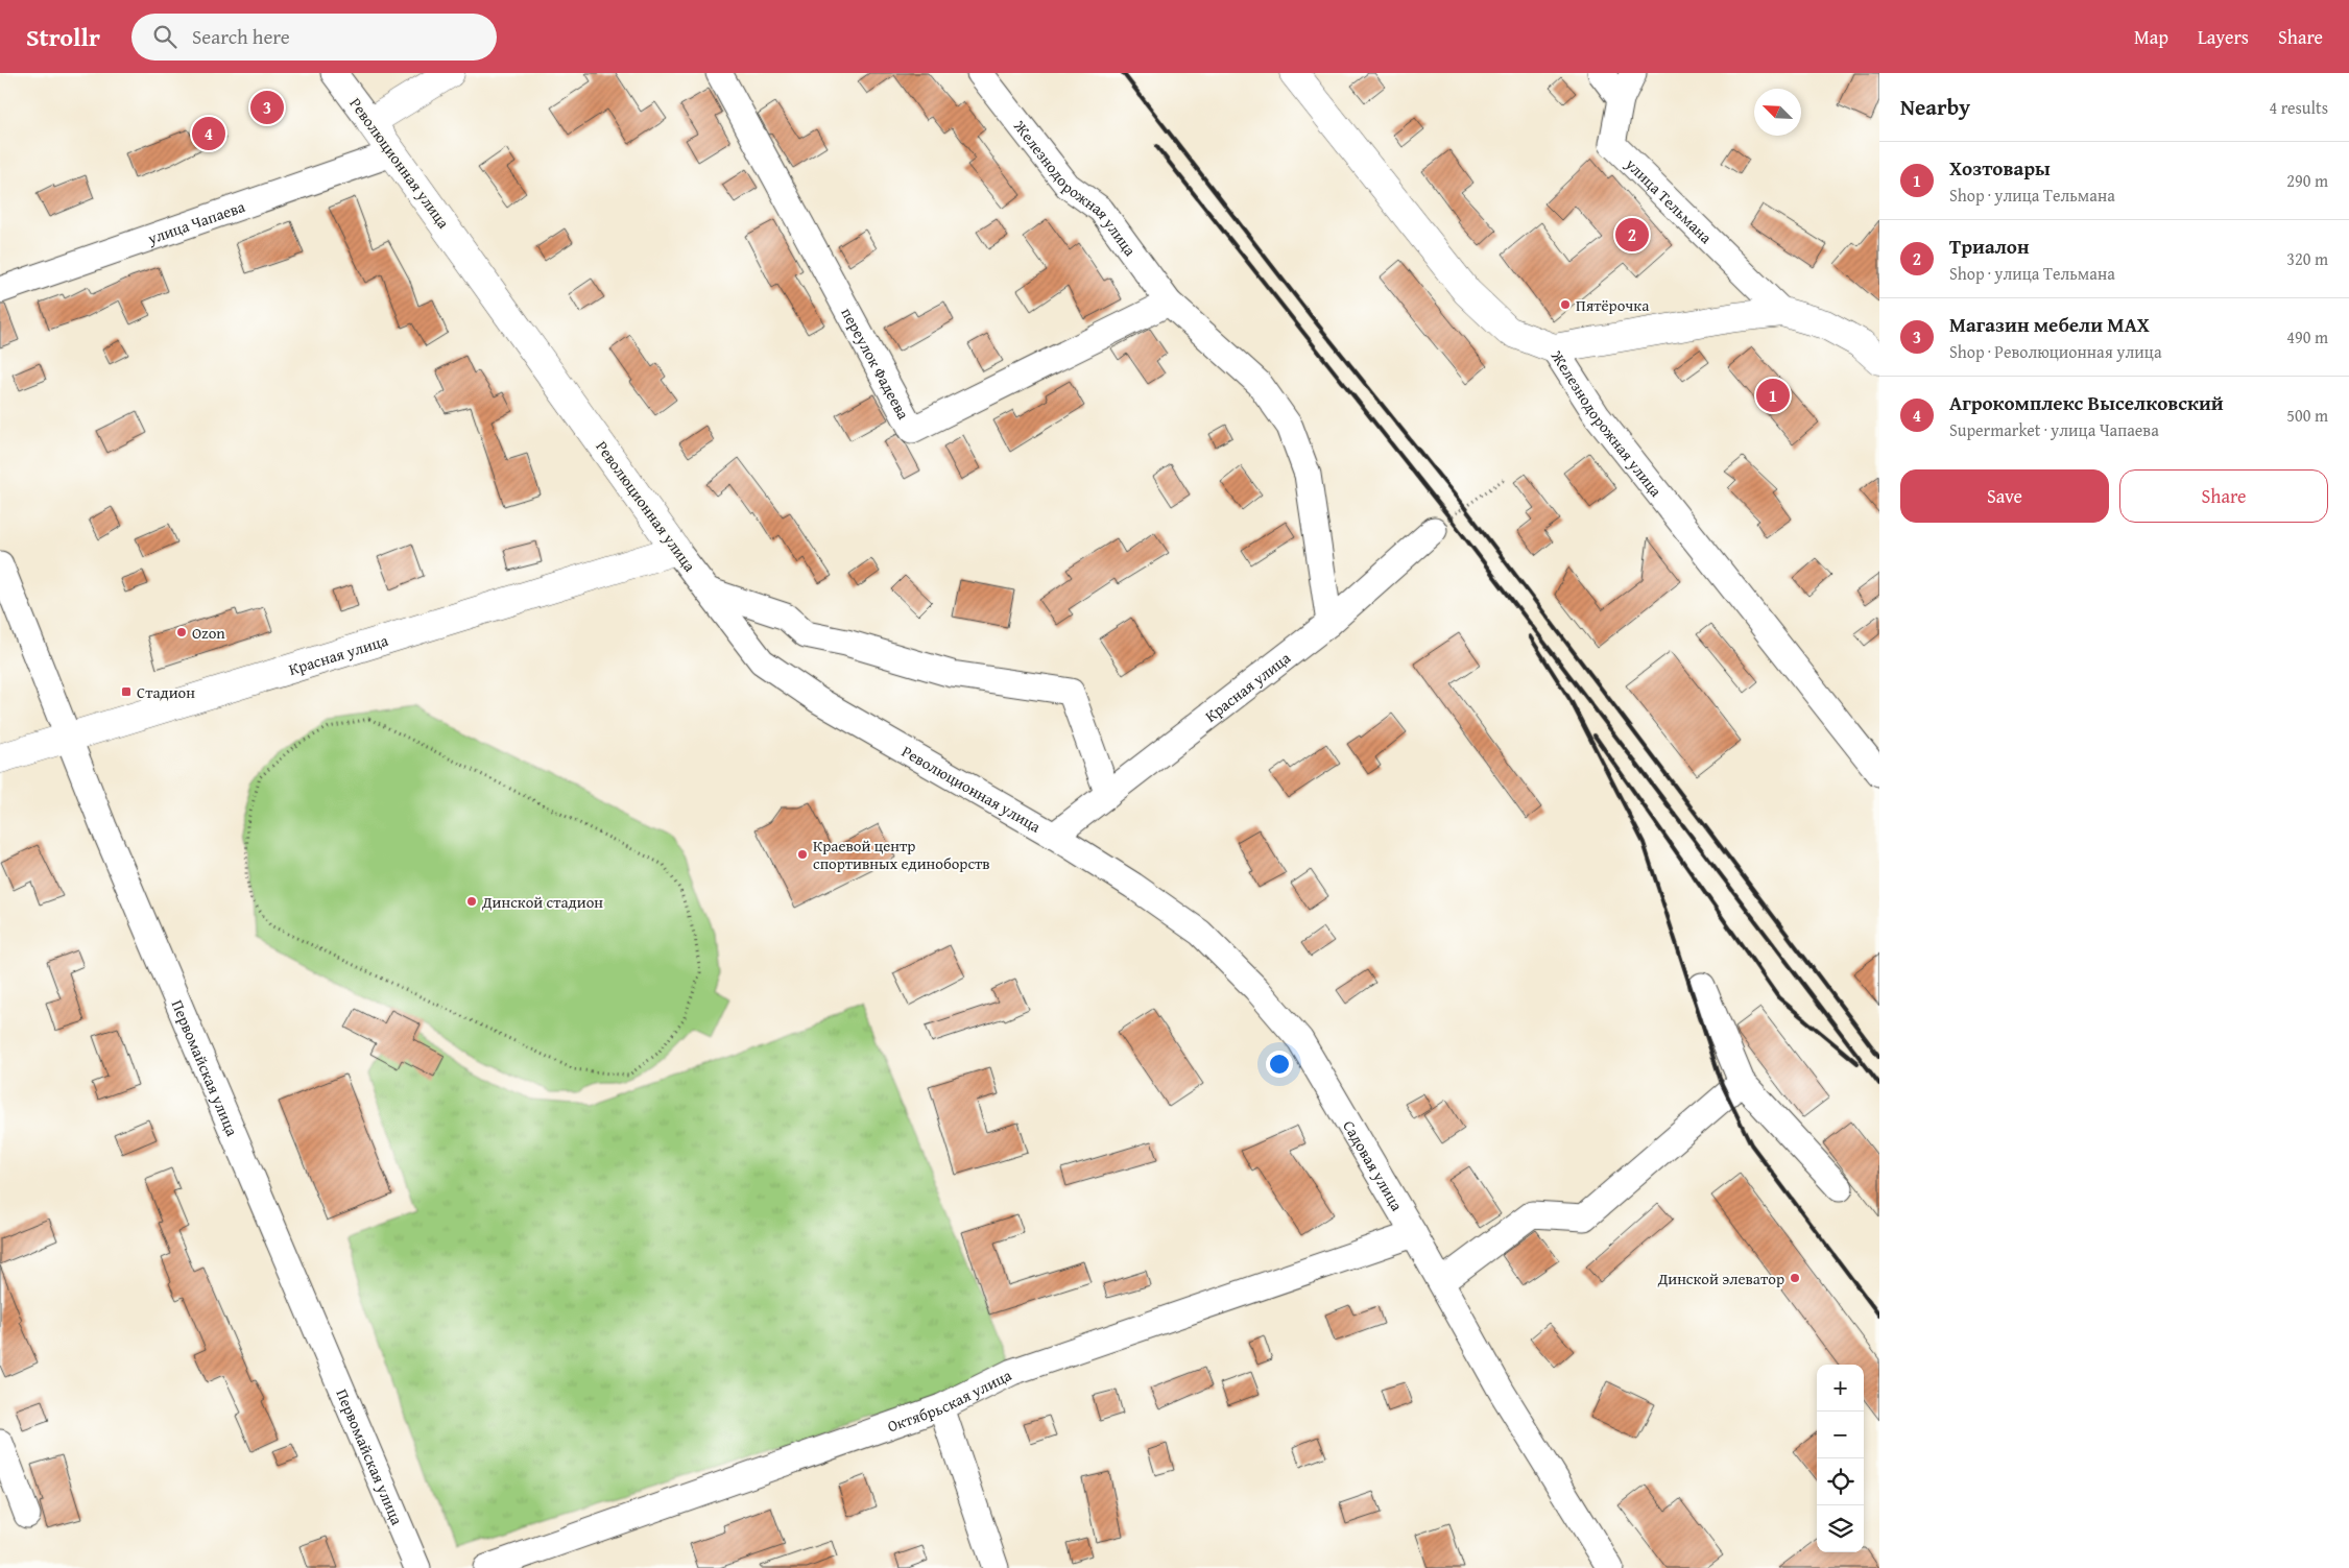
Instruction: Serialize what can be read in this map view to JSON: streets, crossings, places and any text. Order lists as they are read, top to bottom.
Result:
{
  "streets": {
    "main road": [
      "Революционная улица",
      "Железнодорожная улица",
      "улица Тельмана",
      "Красная улица"
    ],
    "street": [
      "улица Чапаева",
      "переулок Фадеева",
      "Первомайская улица",
      "Садовая улица",
      "Октябрьская улица"
    ]
  },
  "crossings": [
    ["Революционная улица", "улица Чапаева"],
    ["Революционная улица", "Красная улица"],
    ["Революционная улица", "Садовая улица"],
    ["Железнодорожная улица", "улица Тельмана"],
    ["Железнодорожная улица", "переулок Фадеева"],
    ["Железнодорожная улица", "Красная улица"],
    ["Красная улица", "Первомайская улица"],
    ["Красная улица", "Садовая улица"],
    ["Садовая улица", "Октябрьская улица"]
  ],
  "places": {
    "other": [
      "Пятёрочка",
      "Ozon",
      "Краевой центр спортивных единоборств",
      "Динской стадион",
      "Динской элеватор"
    ],
    "transit": ["Стадион"]
  },
  "north": "top left",
  "page": {
    "header": "Strollr",
    "search": "Search here",
    "nav": ["Map", "Layers", "Share"],
    "heading": ["Nearby", "4 results"],
    "pins": [
      "3",
      "4",
      "2",
      "1"
    ],
    "list": [
      {
        "mark": "1",
        "name": "Хозтовары",
        "note": "Shop · улица Тельмана",
        "value": "290 m"
      },
      {
        "mark": "2",
        "name": "Триалон",
        "note": "Shop · улица Тельмана",
        "value": "320 m"
      },
      {
        "mark": "3",
        "name": "Магазин мебели MAX",
        "note": "Shop · Революционная улица",
        "value": "490 m"
      },
      {
        "mark": "4",
        "name": "Агрокомплекс Выселковский",
        "note": "Supermarket · улица Чапаева",
        "value": "500 m"
      }
    ],
    "buttons": ["Save", "Share"],
    "map_buttons": ["+", "−"]
  }
}
